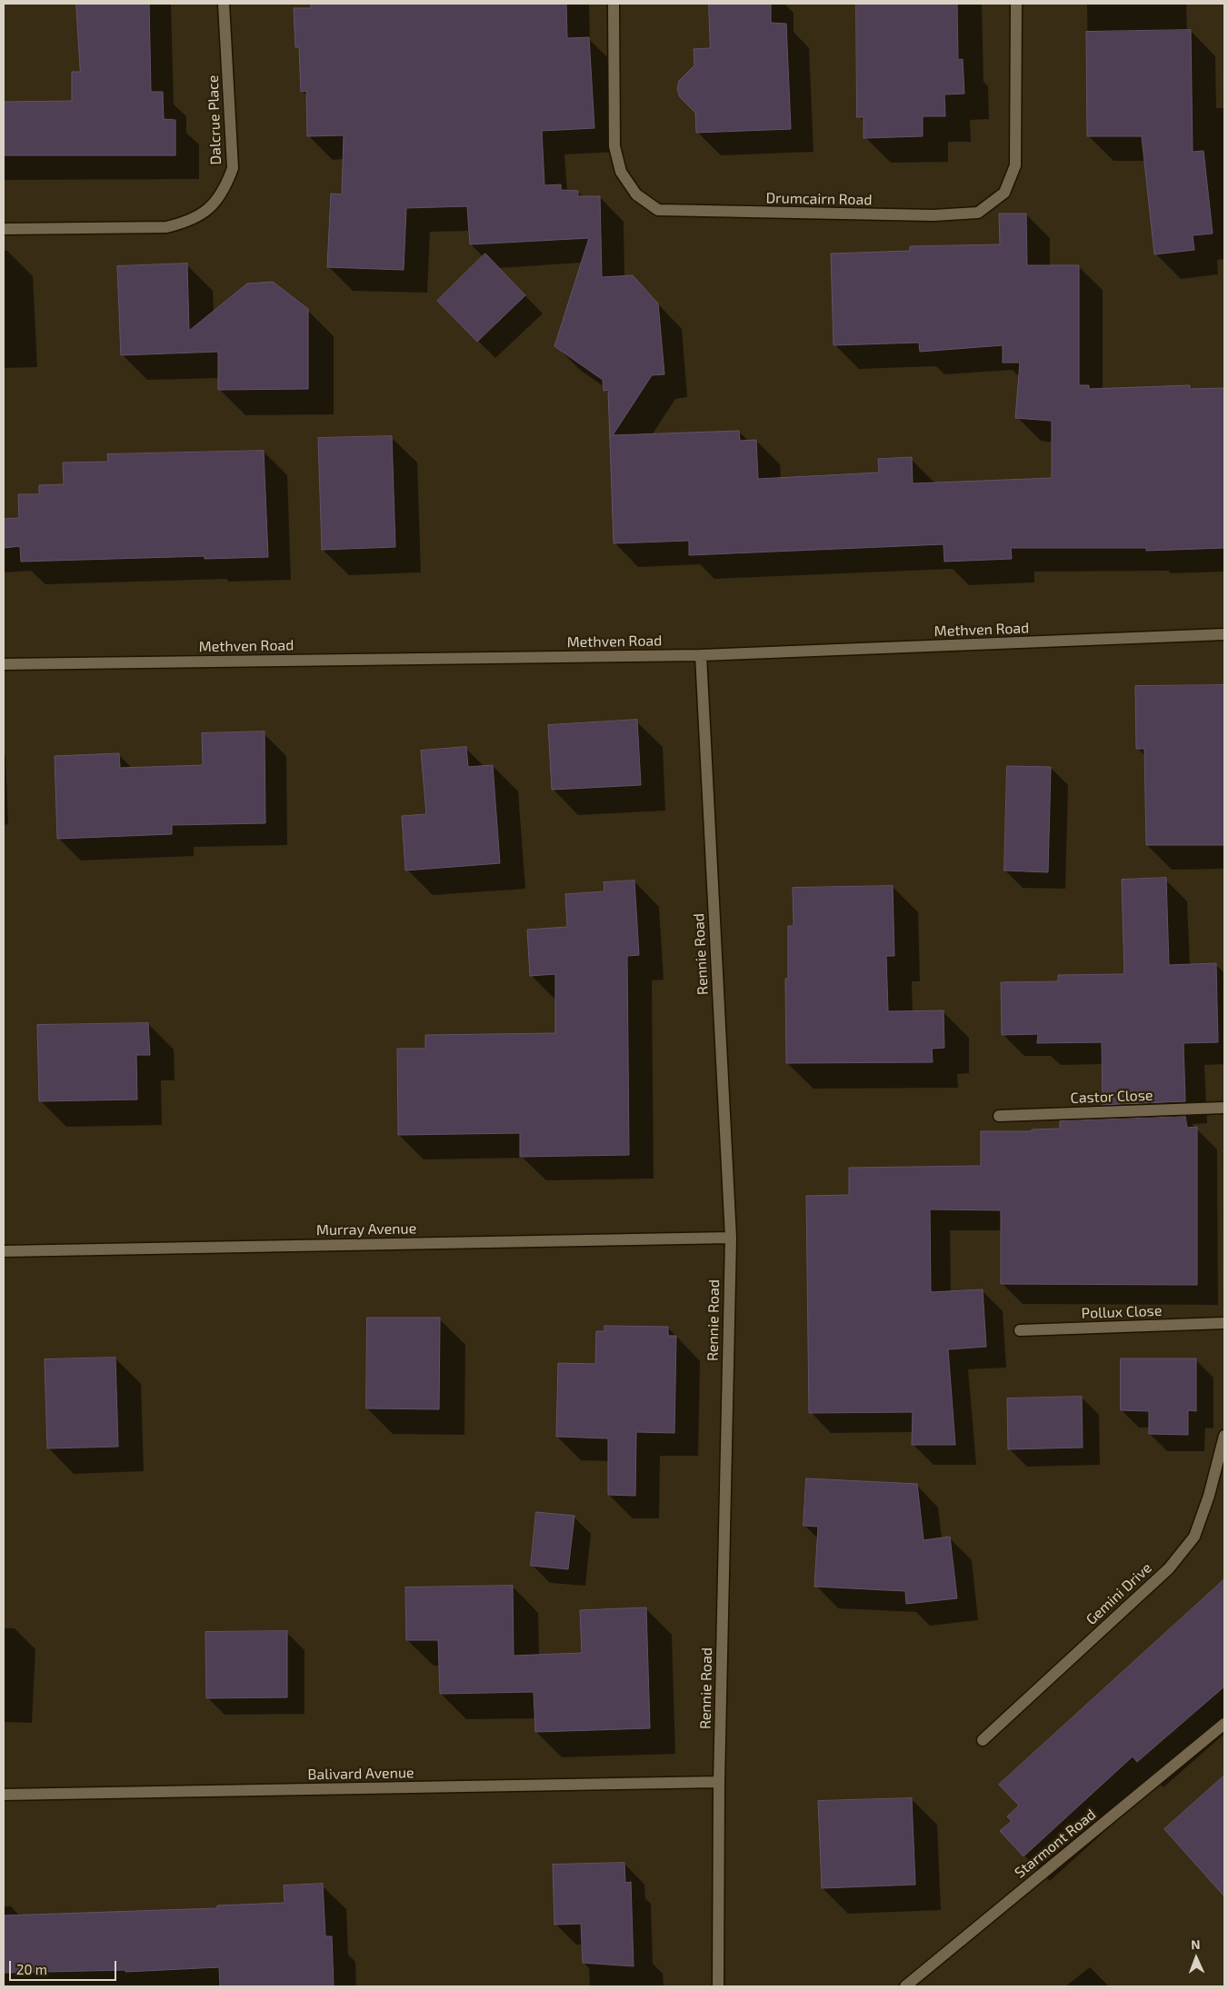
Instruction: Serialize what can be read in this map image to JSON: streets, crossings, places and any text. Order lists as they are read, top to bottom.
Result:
{
  "streets": {
    "street": [
      "Dalcrue Place",
      "Drumcairn Road",
      "Methven Road",
      "Rennie Road",
      "Castor Close",
      "Murray Avenue",
      "Pollux Close",
      "Gemini Drive",
      "Balivard Avenue",
      "Starmont Road"
    ]
  },
  "crossings": [
    ["Methven Road", "Rennie Road"],
    ["Rennie Road", "Murray Avenue"],
    ["Rennie Road", "Balivard Avenue"]
  ],
  "scale_bar": "20 m",
  "north": "top"
}
